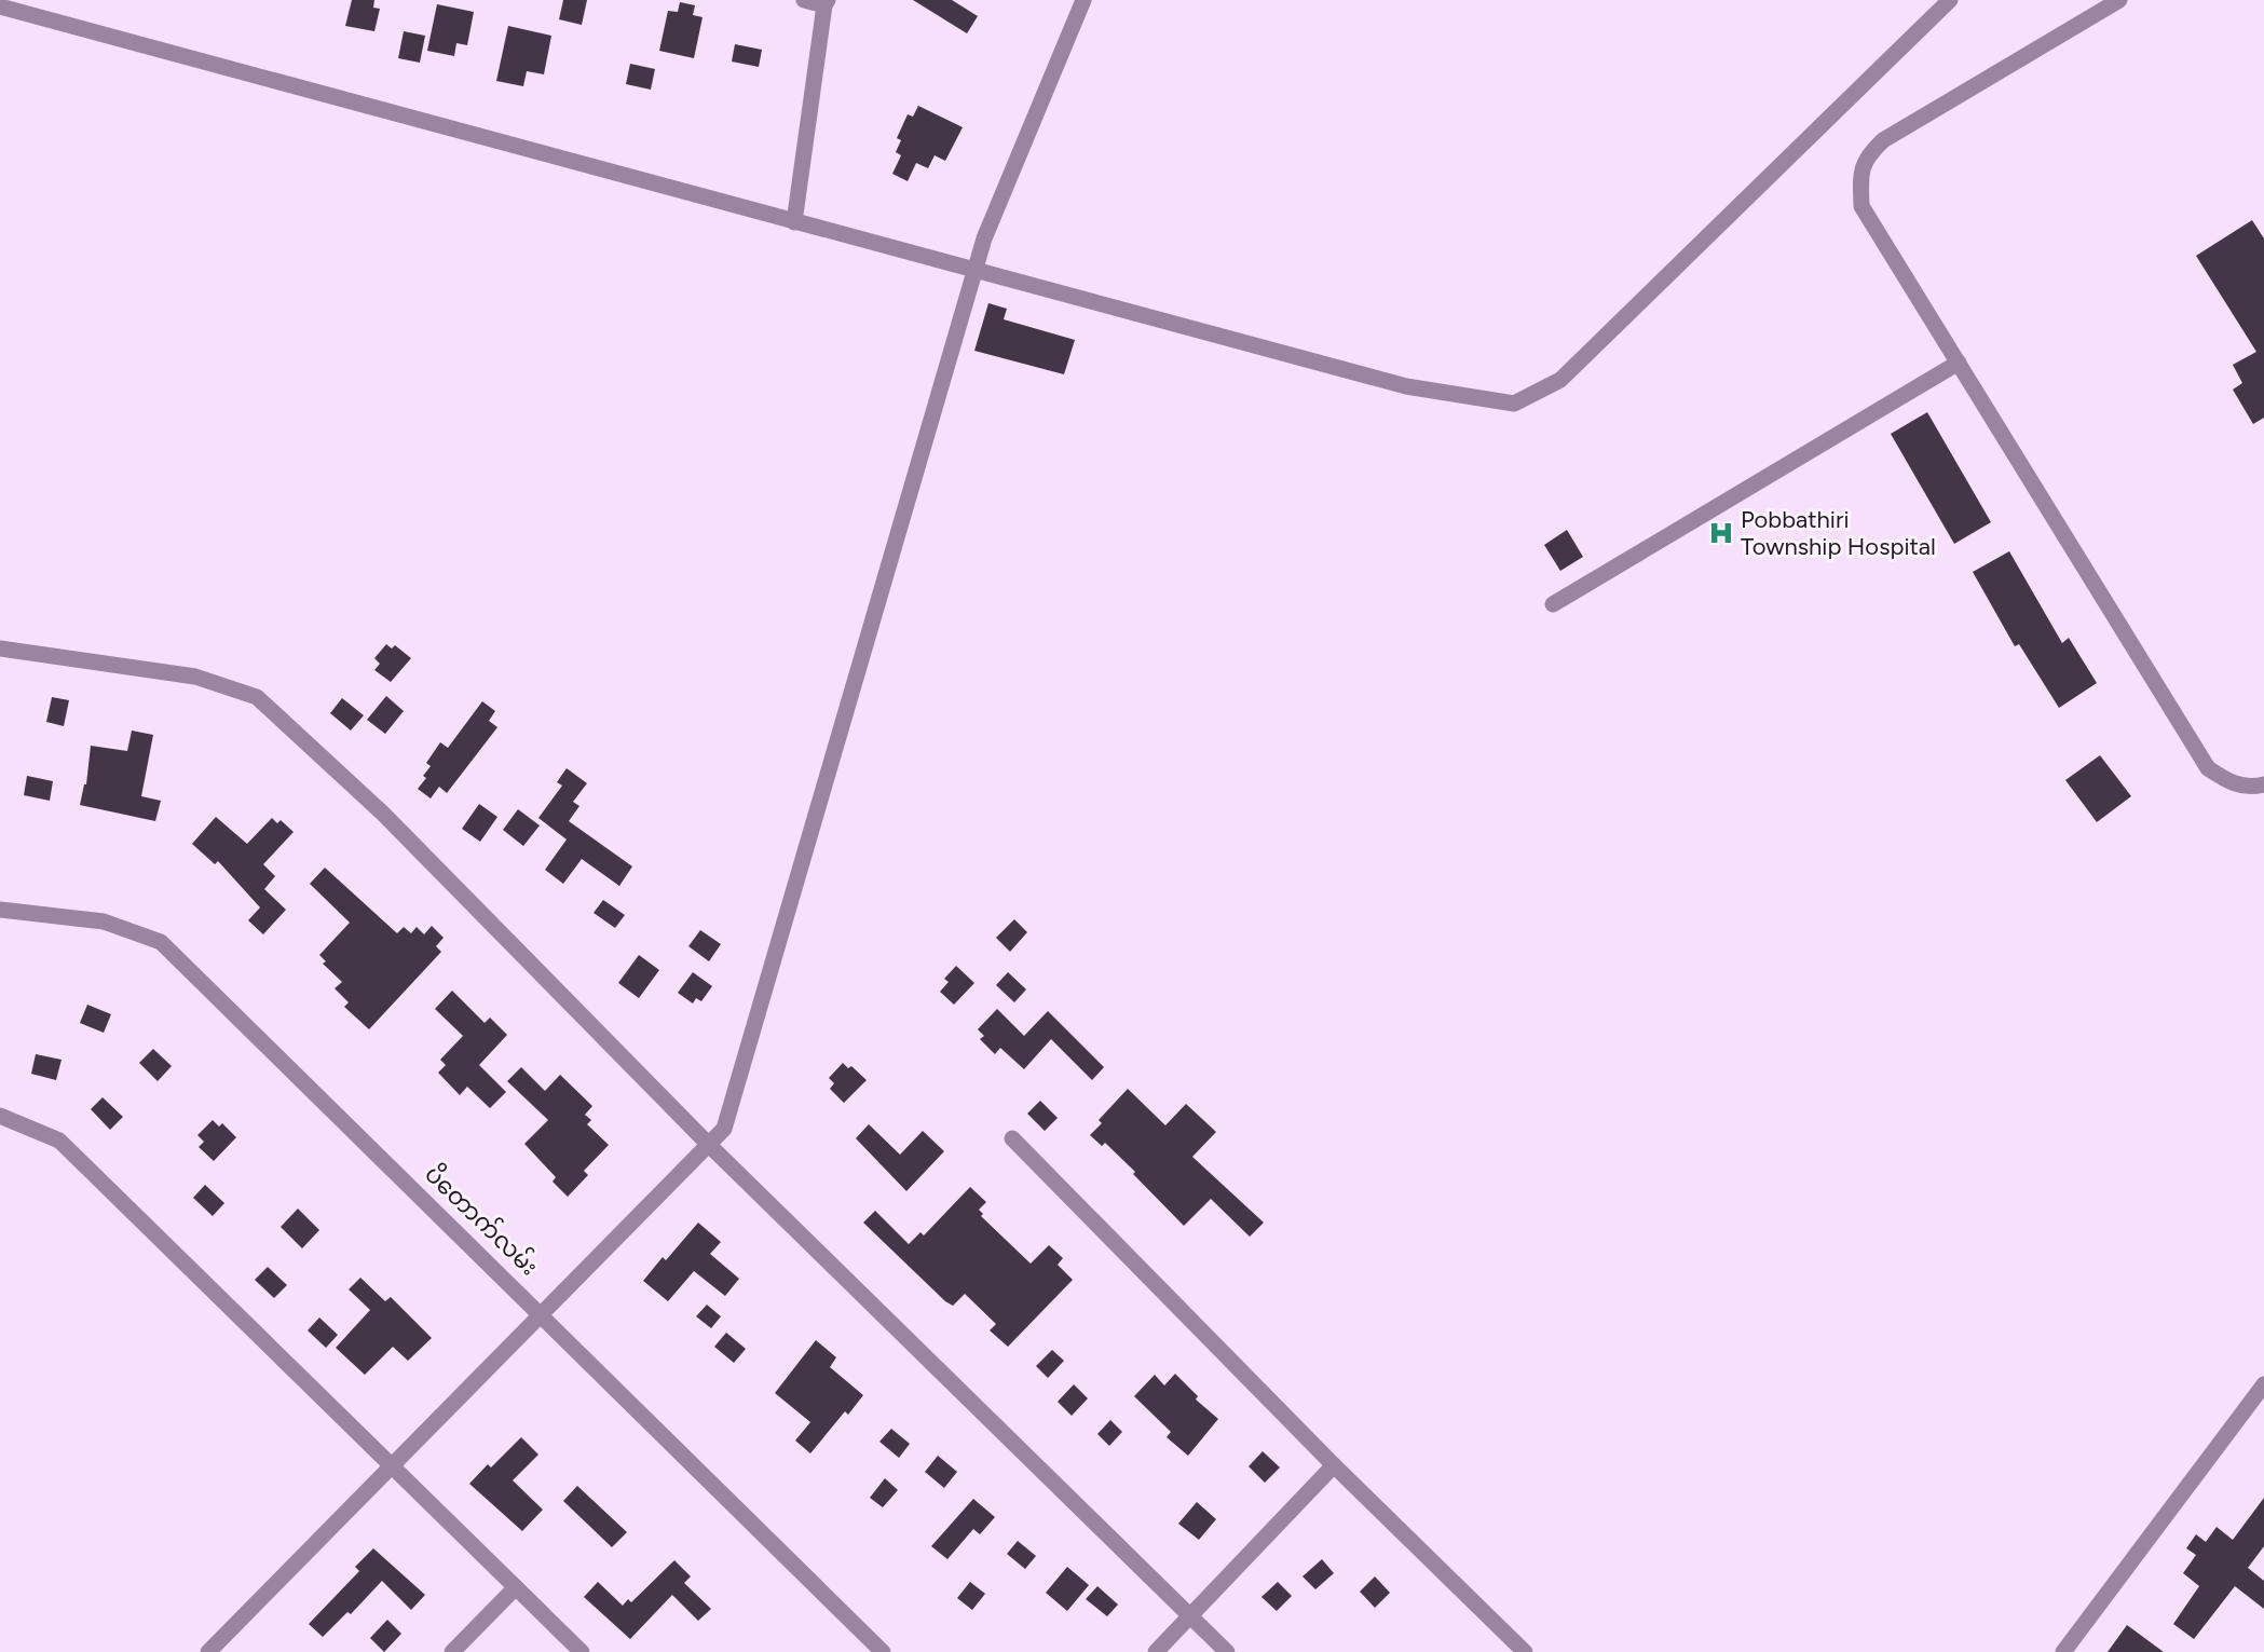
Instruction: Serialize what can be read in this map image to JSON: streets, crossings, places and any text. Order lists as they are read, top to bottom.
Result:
{
  "streets": {
    "street": ["ပိတောက်လမ်း"]
  },
  "places": {
    "hospital": ["Pobbathiri Township Hospital"]
  }
}
